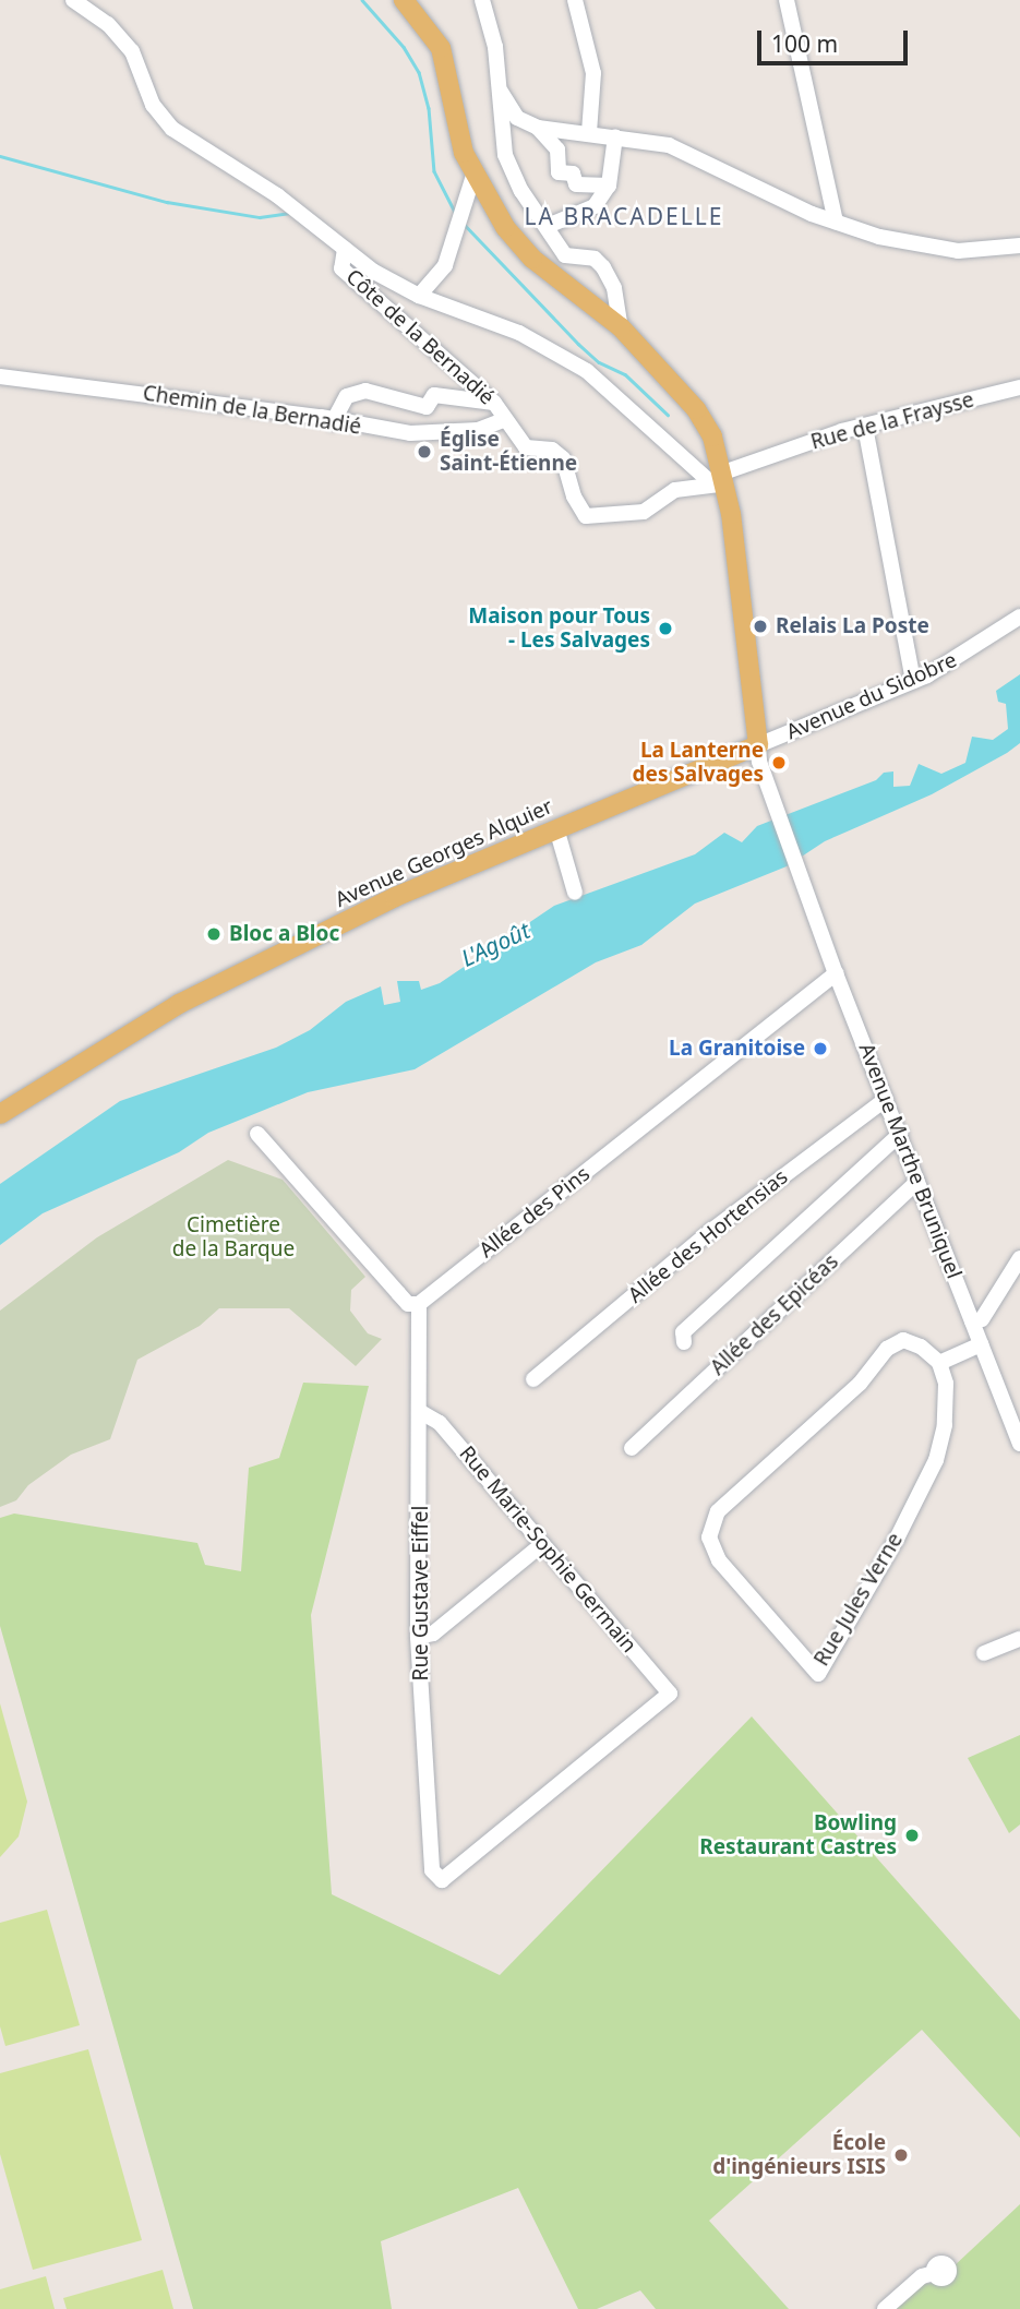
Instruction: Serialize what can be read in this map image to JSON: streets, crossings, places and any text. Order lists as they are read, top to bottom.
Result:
{
  "streets": {
    "main road": ["Avenue Georges Alquier"],
    "street": [
      "Côte de la Bernadié",
      "Chemin de la Bernadié",
      "Rue de la Fraysse",
      "Avenue du Sidobre",
      "Avenue Marthe Bruniquel",
      "Allée des Pins",
      "Allée des Hortensias",
      "Allée des Epicéas",
      "Rue Marie-Sophie Germain",
      "Rue Gustave Eiffel",
      "Rue Jules Verne"
    ]
  },
  "crossings": [
    ["Côte de la Bernadié", "Chemin de la Bernadié"],
    ["Côte de la Bernadié", "Rue de la Fraysse"],
    ["Avenue du Sidobre", "Avenue Georges Alquier"],
    ["Avenue du Sidobre", "Avenue Marthe Bruniquel"],
    ["Avenue Georges Alquier", "Avenue Marthe Bruniquel"],
    ["Avenue Marthe Bruniquel", "Allée des Pins"],
    ["Avenue Marthe Bruniquel", "Allée des Hortensias"],
    ["Avenue Marthe Bruniquel", "Allée des Epicéas"],
    ["Allée des Pins", "Rue Gustave Eiffel"],
    ["Rue Marie-Sophie Germain", "Rue Gustave Eiffel"]
  ],
  "districts": ["LA BRACADELLE"],
  "water": ["L'Agoût"],
  "parks": ["Cimetière de la Barque"],
  "places": [
    "Église Saint-Étienne",
    "Relais La Poste",
    "Maison pour Tous - Les Salvages",
    "La Lanterne des Salvages",
    "Bloc a Bloc",
    "La Granitoise",
    "Bowling Restaurant Castres",
    "École d'ingénieurs ISIS"
  ],
  "scale_bar": "100 m"
}
